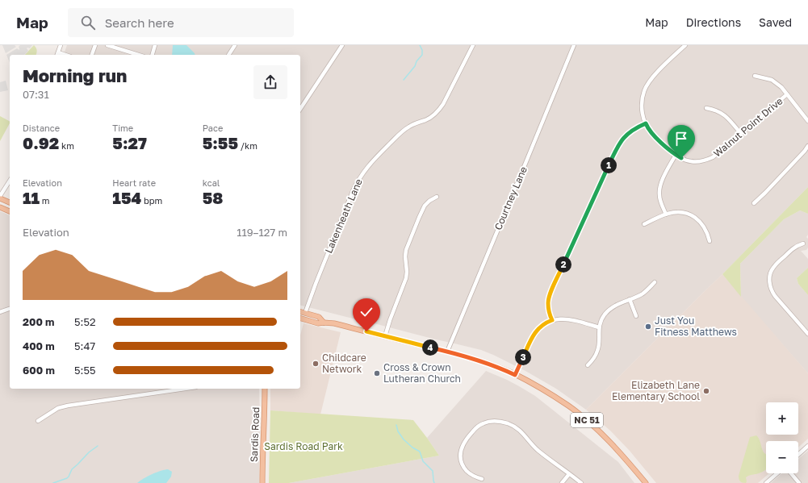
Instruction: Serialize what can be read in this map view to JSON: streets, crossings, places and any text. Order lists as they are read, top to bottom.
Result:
{
  "streets": {
    "main road": ["NC 51", "Sardis Road"],
    "street": ["Walnut Point Drive", "Courtney Lane", "Lakenheath Lane"]
  },
  "crossings": [
    ["Courtney Lane", "NC 51"],
    ["Lakenheath Lane", "NC 51"]
  ],
  "parks": ["Sardis Road Park"],
  "places": [
    "Just You Fitness Matthews",
    "Childcare Network",
    "Cross & Crown Lutheran Church",
    "Elizabeth Lane Elementary School"
  ],
  "page": {
    "header": "Map",
    "search": "Search here",
    "nav": ["Map", "Directions", "Saved"],
    "heading": ["Morning run", "07:31"],
    "stats": [
      ["Distance", "0.92 km"],
      ["Time", "5:27"],
      ["Pace", "5:55 /km"],
      ["Elevation", "11 m"],
      ["Heart rate", "154 bpm"],
      ["kcal", "58"]
    ],
    "pins": [
      "1",
      "2",
      "4",
      "3"
    ],
    "chart": ["Elevation", "119–127 m"],
    "list": [
      {
        "name": "200 m",
        "note": "5:52"
      },
      {
        "name": "400 m",
        "note": "5:47"
      },
      {
        "name": "600 m",
        "note": "5:55"
      }
    ],
    "map_buttons": ["+", "−"]
  }
}
